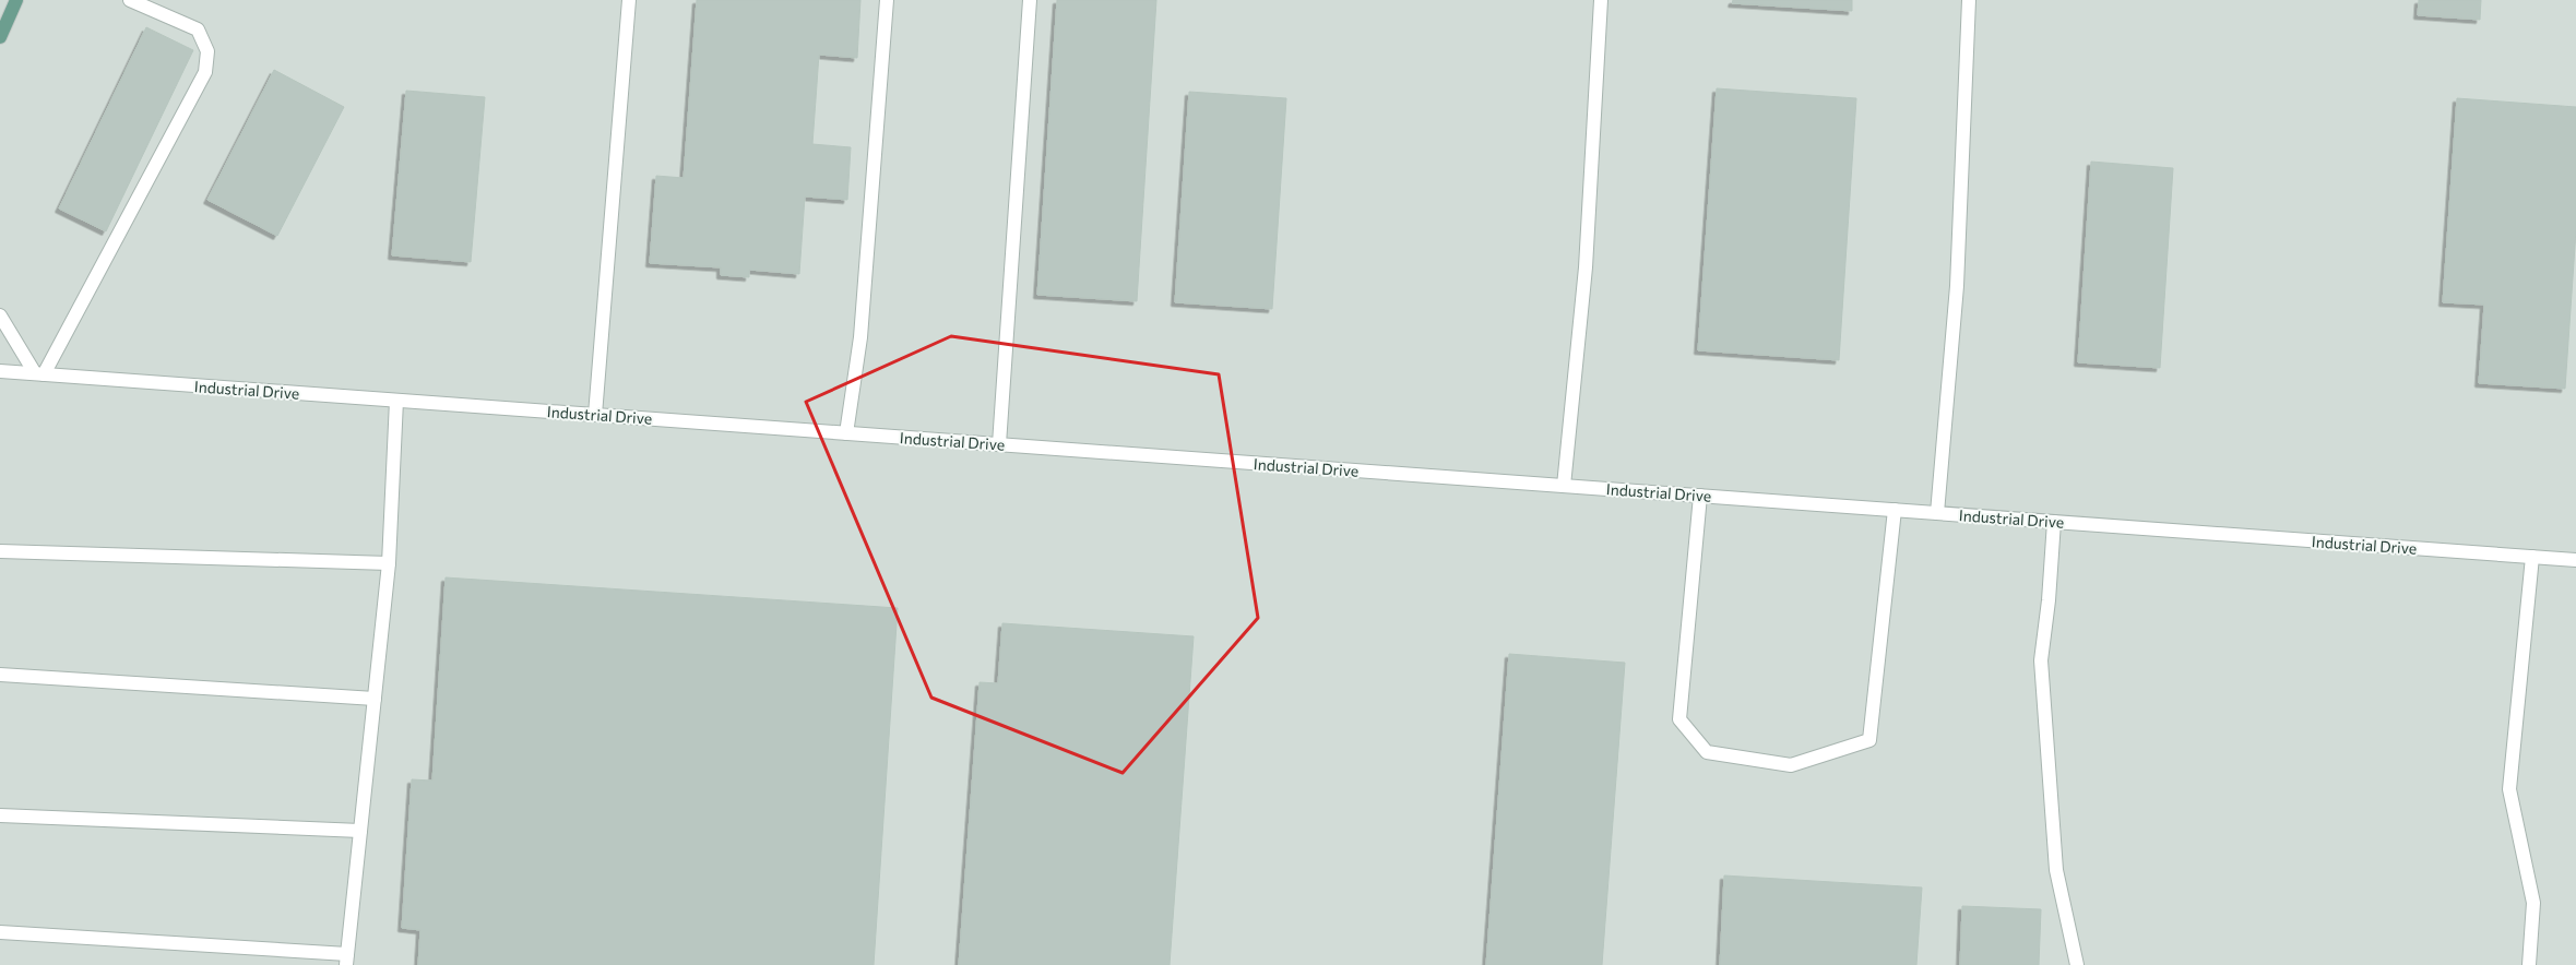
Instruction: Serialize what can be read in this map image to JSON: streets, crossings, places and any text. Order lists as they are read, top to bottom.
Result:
{
  "streets": {
    "street": ["Industrial Drive"]
  }
}
